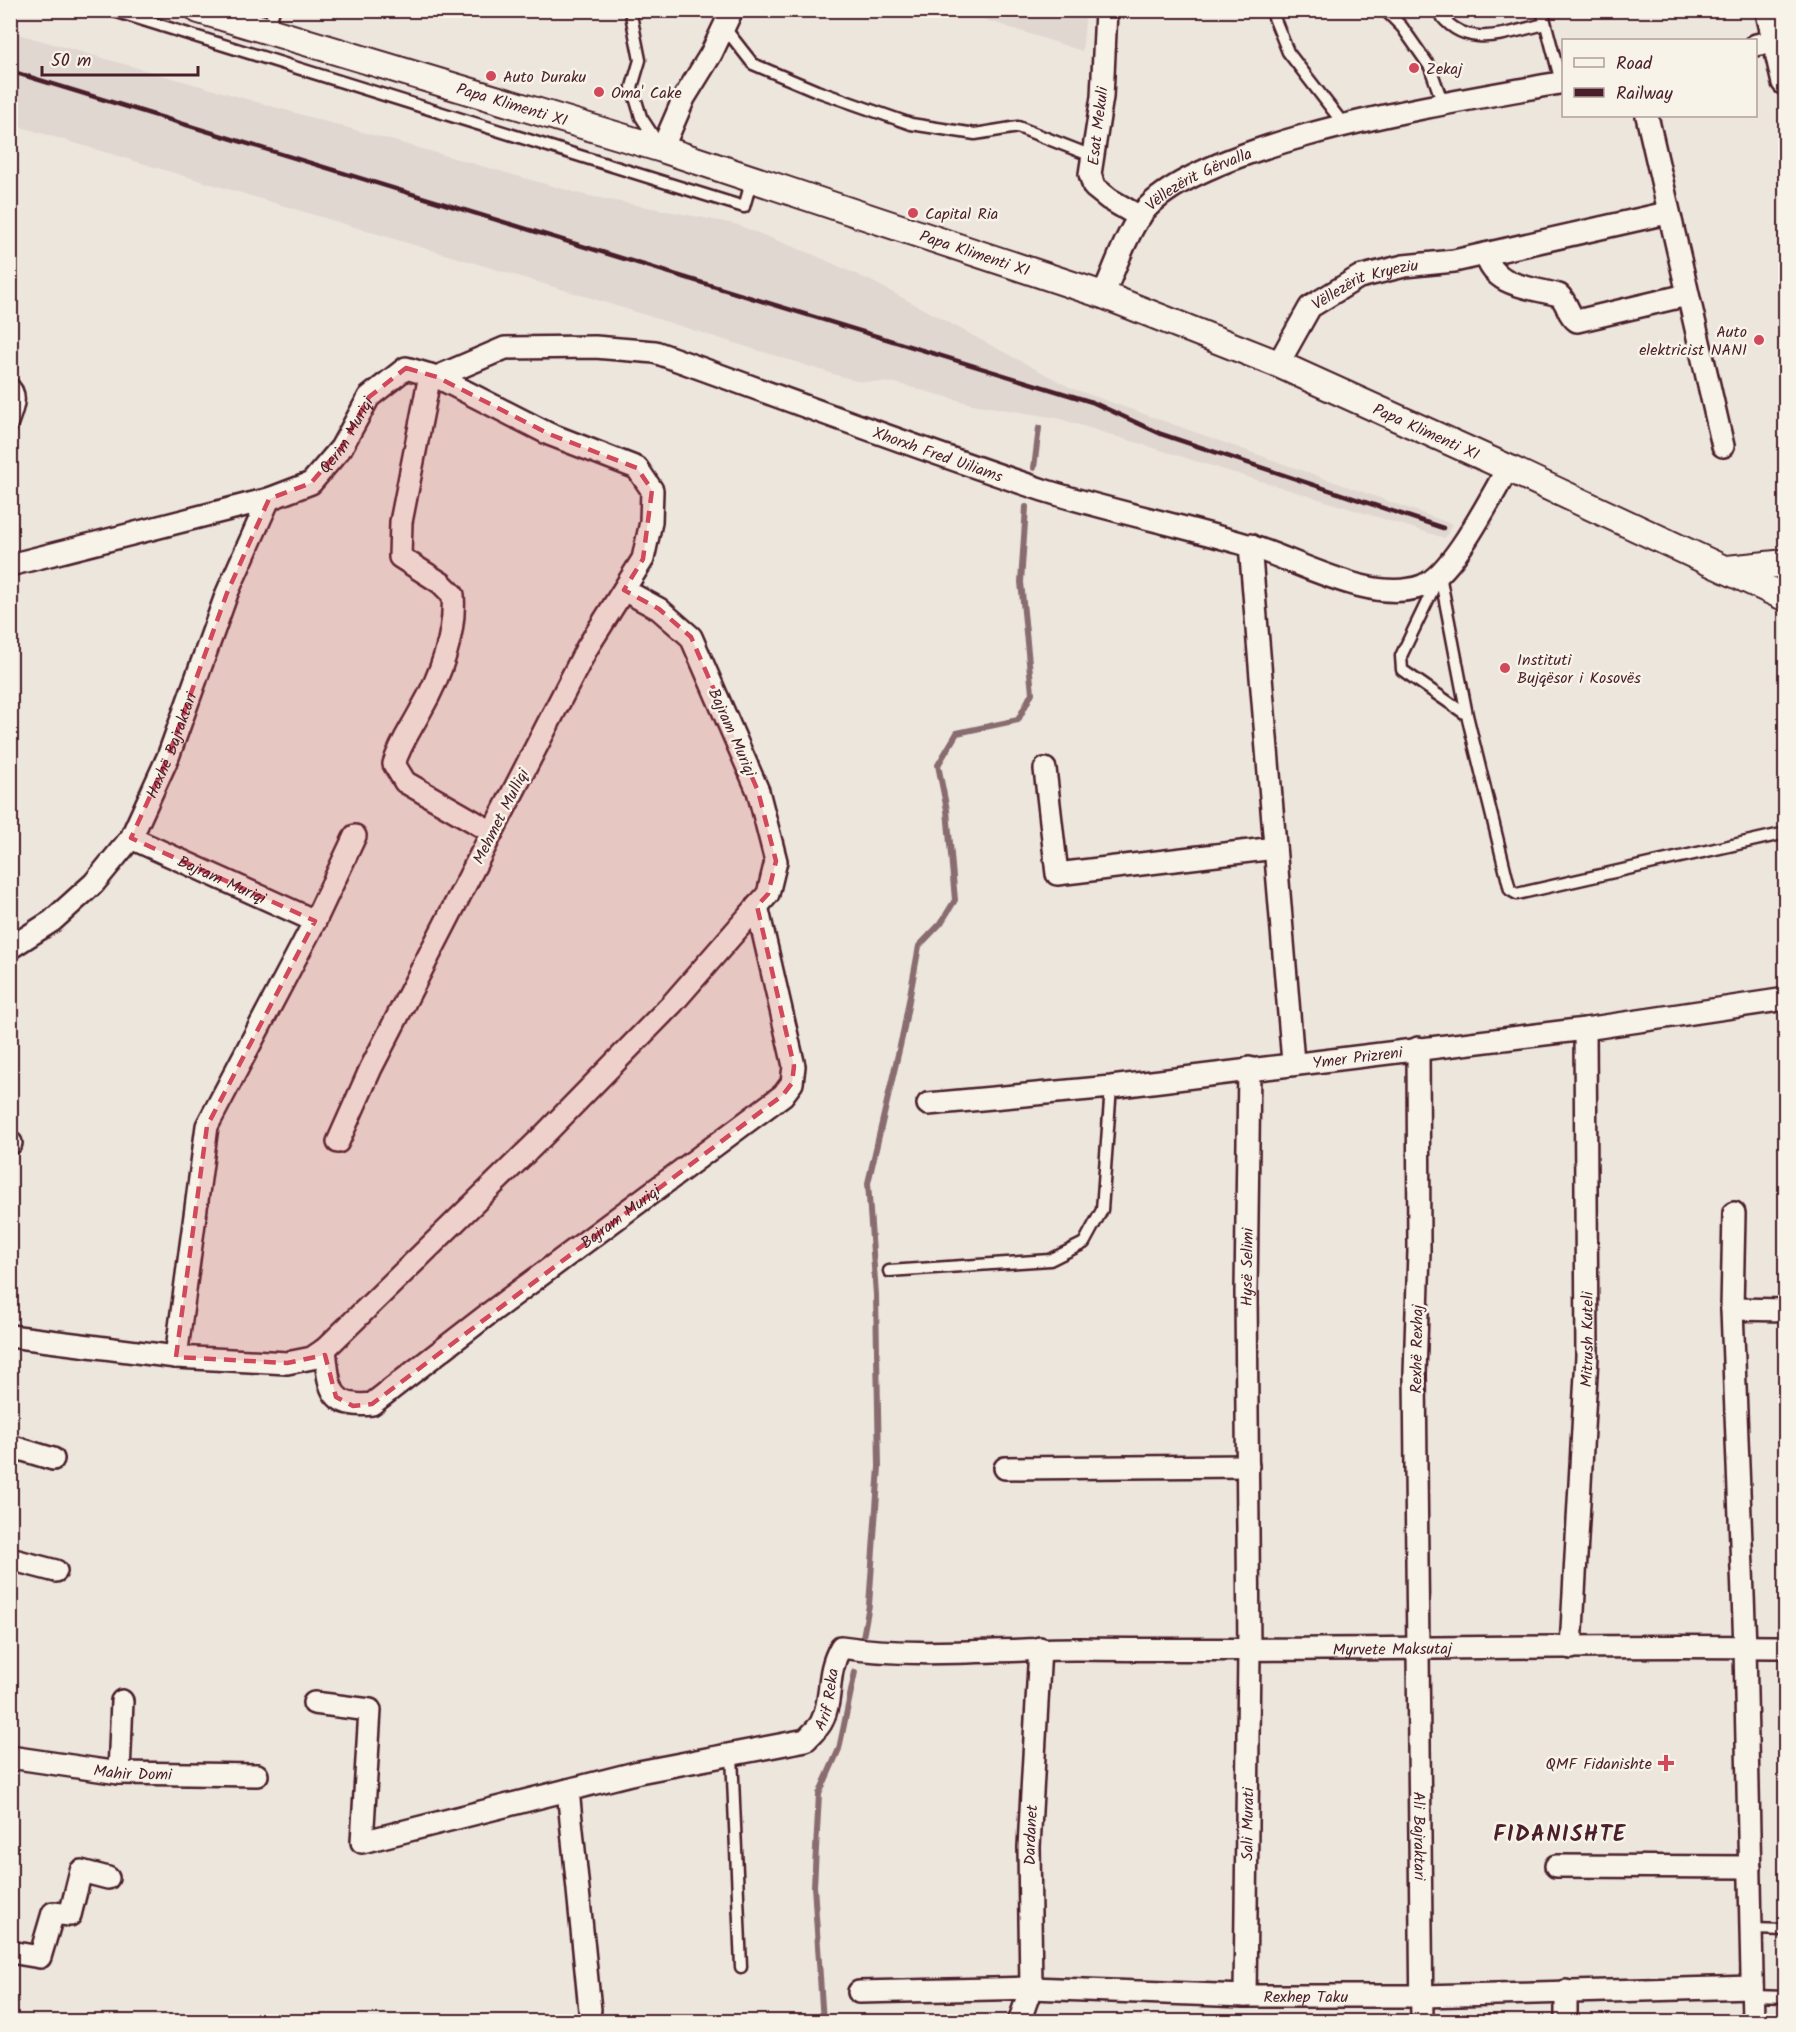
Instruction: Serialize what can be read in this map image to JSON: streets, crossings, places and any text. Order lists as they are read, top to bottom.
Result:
{
  "streets": {
    "street": [
      "Papa Klimenti XI",
      "Esat Mekuli",
      "Vëllezërit Gërvalla",
      "Vëllezërit Kryeziu",
      "Qerim Muriqi",
      "Xhorxh Fred Uiliams",
      "Bajram Muriqi",
      "Haxhë Bajraktari",
      "Mehmet Mulliqi",
      "Ymer Prizreni",
      "Hysë Selimi",
      "Mitrush Kuteli",
      "Rexhë Rexhaj",
      "Myrvete Maksutaj",
      "Arif Reka",
      "Mahir Domi",
      "Sali Murati",
      "Ali Bajraktari",
      "Dardanet",
      "Rexhep Taku"
    ]
  },
  "crossings": [
    ["Papa Klimenti XI", "Vëllezërit Gërvalla"],
    ["Papa Klimenti XI", "Vëllezërit Kryeziu"],
    ["Esat Mekuli", "Vëllezërit Gërvalla"],
    ["Qerim Muriqi", "Xhorxh Fred Uiliams"],
    ["Qerim Muriqi", "Haxhë Bajraktari"],
    ["Qerim Muriqi", "Mehmet Mulliqi"],
    ["Bajram Muriqi", "Haxhë Bajraktari"],
    ["Bajram Muriqi", "Mehmet Mulliqi"],
    ["Ymer Prizreni", "Hysë Selimi"],
    ["Ymer Prizreni", "Mitrush Kuteli"],
    ["Ymer Prizreni", "Rexhë Rexhaj"],
    ["Hysë Selimi", "Myrvete Maksutaj"],
    ["Hysë Selimi", "Sali Murati"],
    ["Mitrush Kuteli", "Myrvete Maksutaj"],
    ["Rexhë Rexhaj", "Myrvete Maksutaj"],
    ["Rexhë Rexhaj", "Ali Bajraktari"],
    ["Myrvete Maksutaj", "Arif Reka"],
    ["Myrvete Maksutaj", "Sali Murati"],
    ["Myrvete Maksutaj", "Ali Bajraktari"],
    ["Myrvete Maksutaj", "Dardanet"],
    ["Arif Reka", "Dardanet"],
    ["Sali Murati", "Rexhep Taku"],
    ["Ali Bajraktari", "Rexhep Taku"],
    ["Dardanet", "Rexhep Taku"]
  ],
  "districts": ["FIDANISHTE"],
  "places": {
    "other": [
      "Zekaj",
      "Auto Duraku",
      "Oma' Cake",
      "Capital Ria",
      "Auto elektricist NANI",
      "Instituti Bujqësor i Kosovës"
    ],
    "health": ["QMF Fidanishte"]
  },
  "legend": ["Road", "Railway"],
  "scale_bar": "50 m"
}
